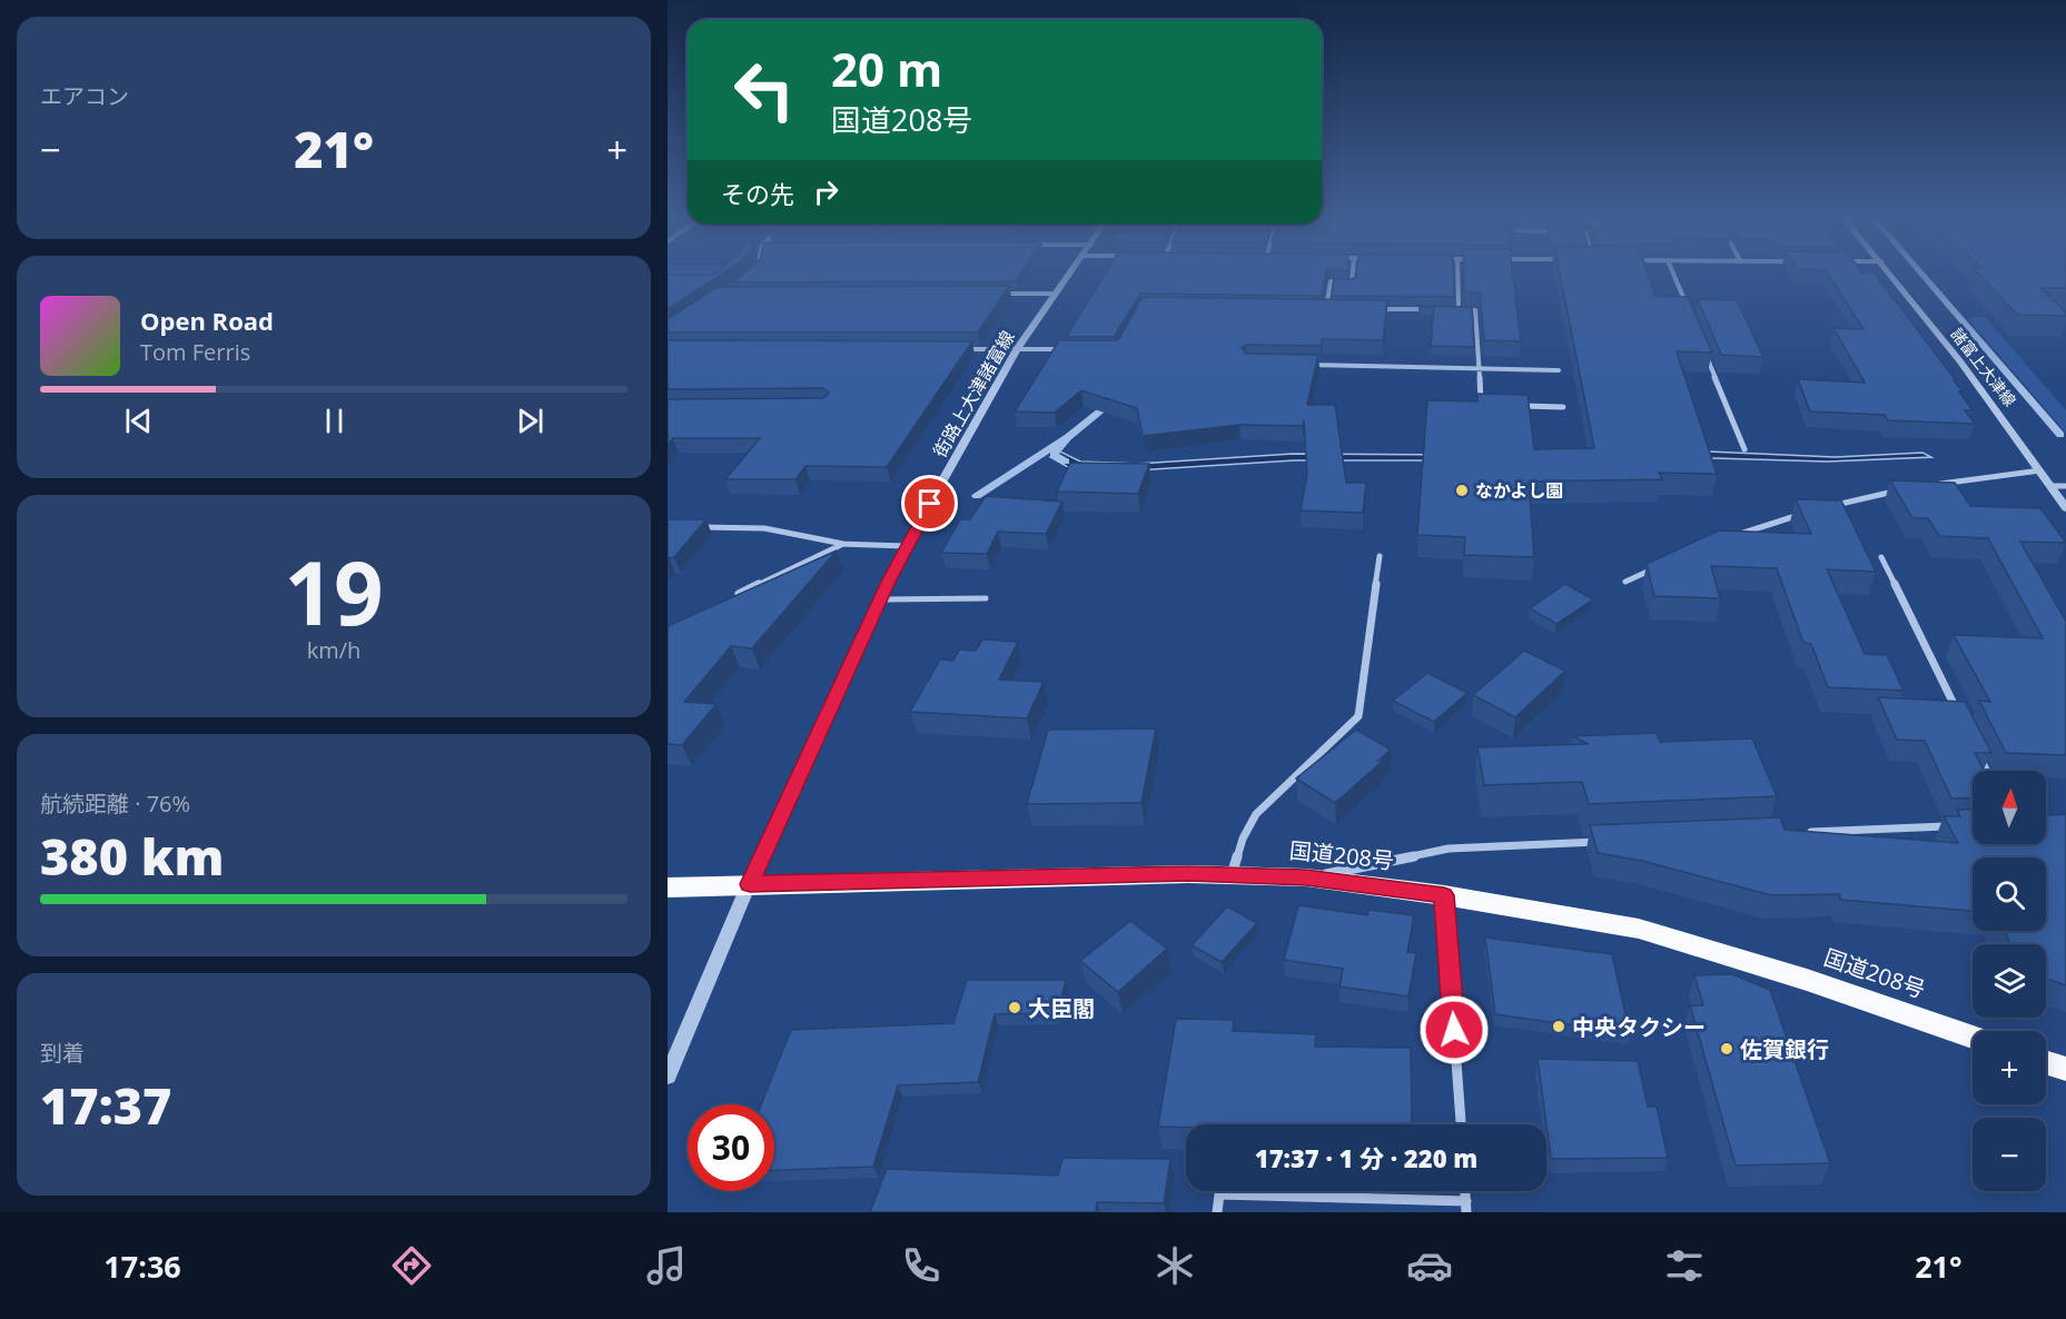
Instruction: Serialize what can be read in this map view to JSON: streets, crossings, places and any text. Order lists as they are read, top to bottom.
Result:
{
  "streets": {
    "highway": ["国道208号"],
    "street": ["諸富上大津線", "街路上大津諸富線"]
  },
  "crossings": [
    ["街路上大津諸富線", "国道208号"]
  ],
  "places": [
    "なかよし園",
    "大臣閣",
    "中央タクシー",
    "佐賀銀行"
  ],
  "north": "top",
  "page": {
    "tile": [
      "エアコン",
      ["19", "km/h"],
      ["航続距離 · 76%", "380 km"],
      ["到着", "17:37"]
    ],
    "turn": ["20 m", "国道208号"],
    "heat": ["−", "21°", "+"],
    "then": "その先",
    "song": ["Open Road", "Tom Ferris"],
    "map_buttons": ["+", "−"],
    "limit": "30",
    "trip": "17:37 · 1 分 · 220 m",
    "tabs": ["17:36", "21°"]
  }
}
